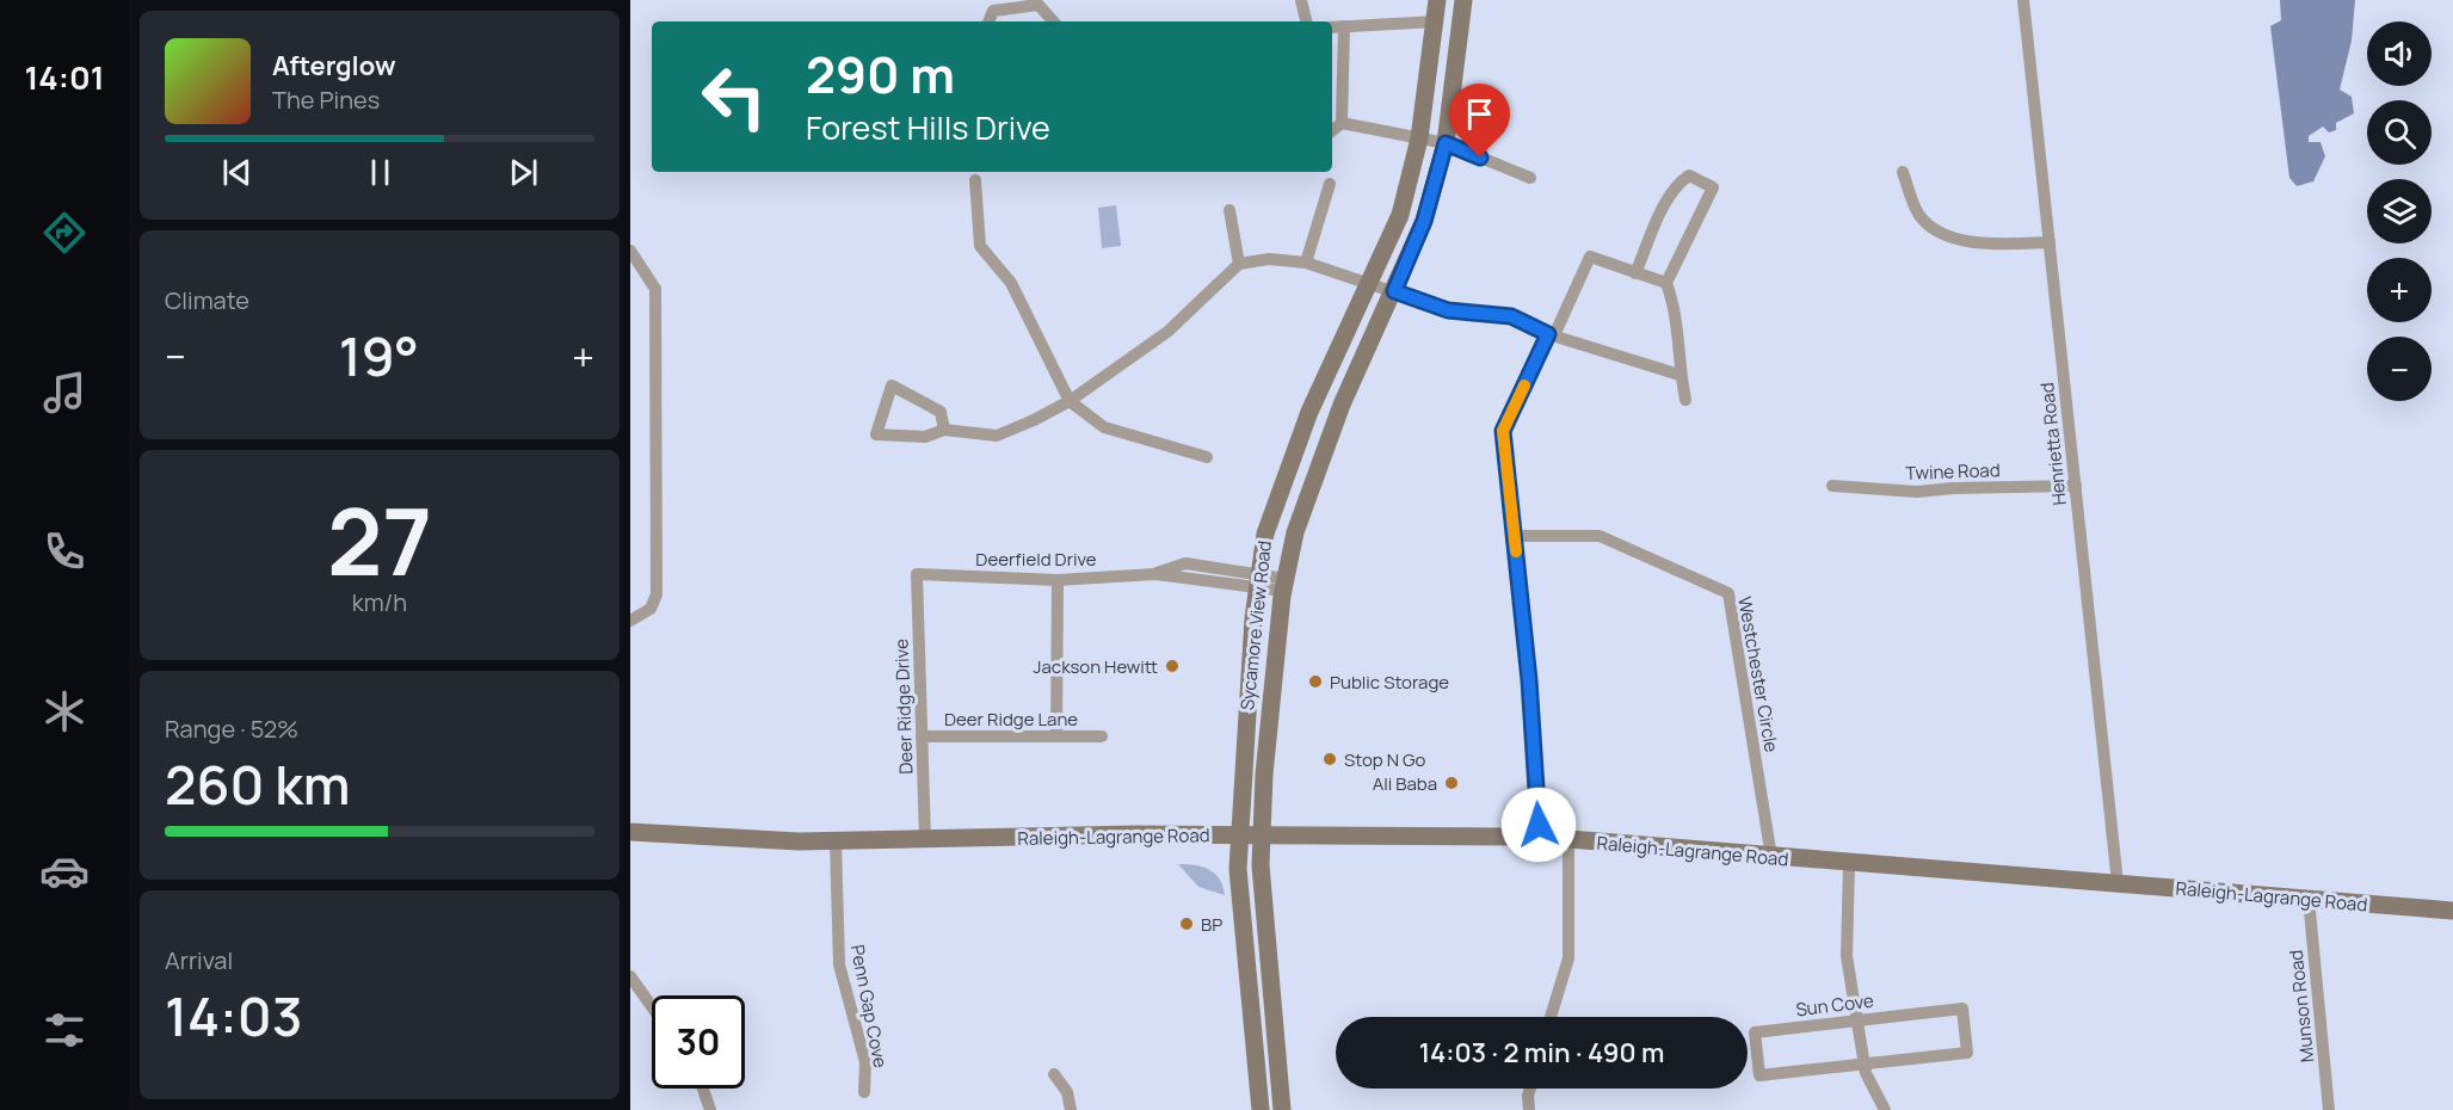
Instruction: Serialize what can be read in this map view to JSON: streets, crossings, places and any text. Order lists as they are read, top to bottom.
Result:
{
  "streets": {
    "main road": ["Sycamore View Road", "Raleigh-Lagrange Road"],
    "street": [
      "Henrietta Road",
      "Twine Road",
      "Deerfield Drive",
      "Westchester Circle",
      "Deer Ridge Drive",
      "Deer Ridge Lane",
      "Sun Cove",
      "Penn Gap Cove",
      "Munson Road"
    ]
  },
  "crossings": [
    ["Henrietta Road", "Twine Road"],
    ["Henrietta Road", "Raleigh-Lagrange Road"],
    ["Deerfield Drive", "Sycamore View Road"],
    ["Deerfield Drive", "Deer Ridge Drive"],
    ["Sycamore View Road", "Raleigh-Lagrange Road"],
    ["Westchester Circle", "Raleigh-Lagrange Road"],
    ["Deer Ridge Drive", "Deer Ridge Lane"],
    ["Deer Ridge Drive", "Raleigh-Lagrange Road"],
    ["Raleigh-Lagrange Road", "Penn Gap Cove"],
    ["Raleigh-Lagrange Road", "Munson Road"]
  ],
  "places": [
    "Jackson Hewitt",
    "Public Storage",
    "Stop N Go",
    "Ali Baba",
    "BP"
  ],
  "page": {
    "tabs": "14:01",
    "map_buttons": ["+", "−"],
    "turn": ["290 m", "Forest Hills Drive"],
    "song": ["Afterglow", "The Pines"],
    "tile": [
      "Climate",
      ["27", "km/h"],
      ["Range · 52%", "260 km"],
      ["Arrival", "14:03"]
    ],
    "heat": ["−", "19°", "+"],
    "limit": "30",
    "trip": "14:03 · 2 min · 490 m"
  }
}
